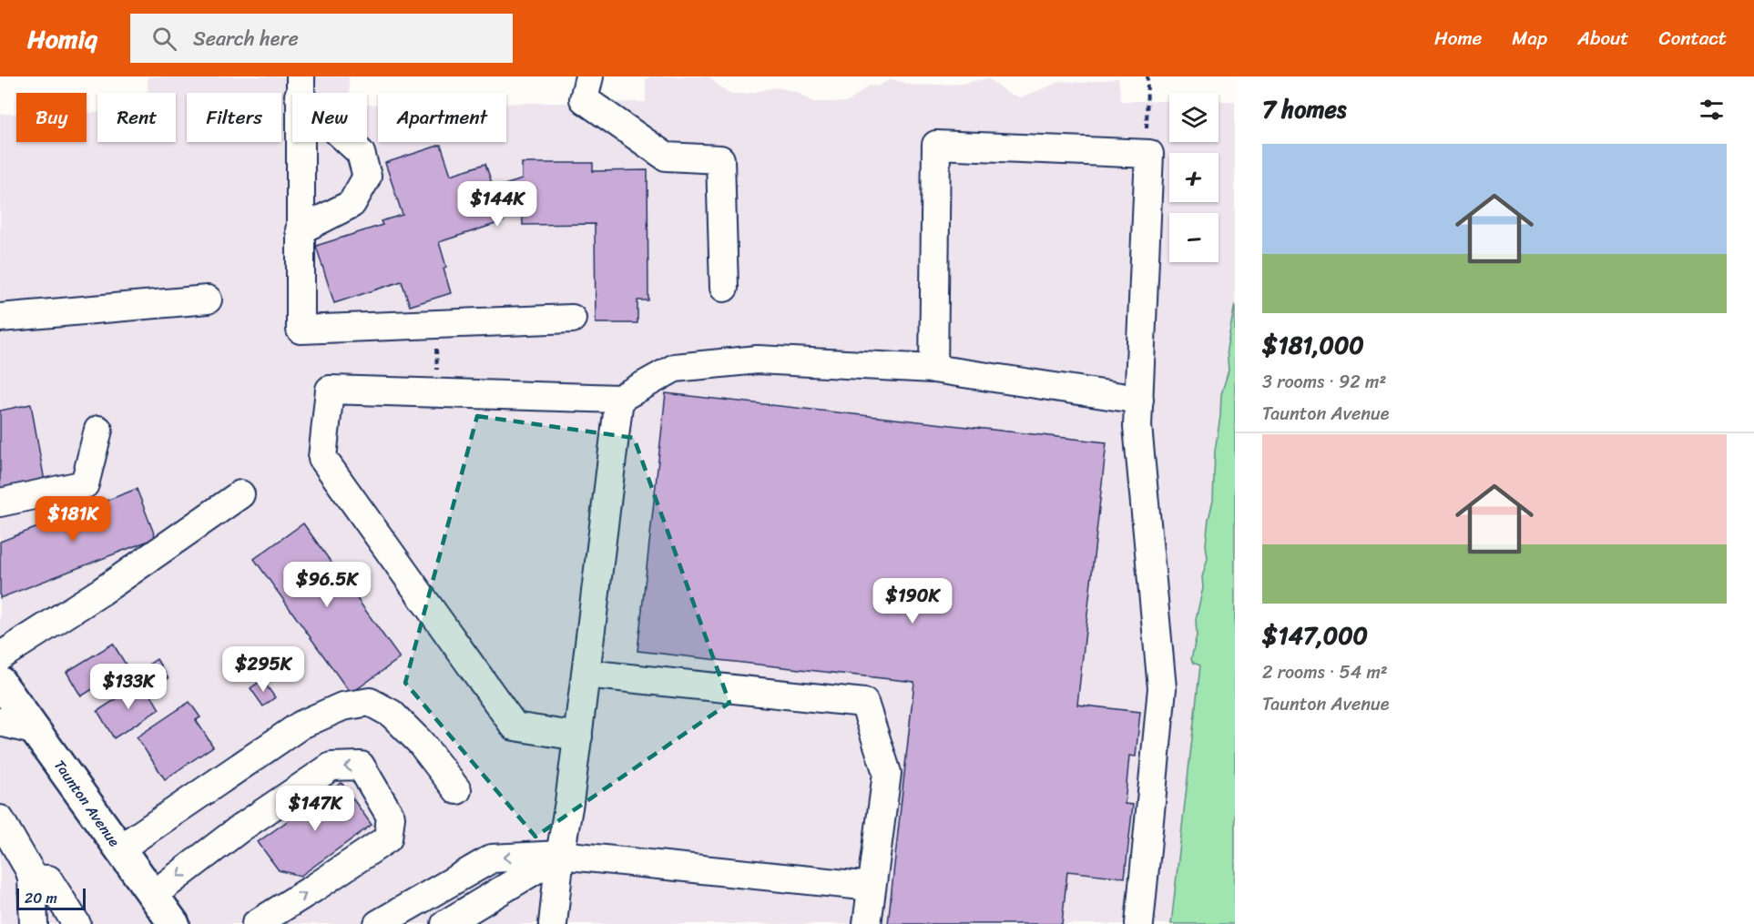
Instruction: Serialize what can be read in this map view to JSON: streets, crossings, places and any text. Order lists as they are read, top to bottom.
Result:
{
  "streets": {
    "highway": ["Taunton Avenue"]
  },
  "scale_bar": "20 m",
  "page": {
    "header": "Homiq",
    "search": "Search here",
    "nav": [
      "Home",
      "Map",
      "About",
      "Contact"
    ],
    "heading": "7 homes",
    "map_buttons": ["+", "−"],
    "chip": [
      "Buy",
      "Rent",
      "Filters",
      "New",
      "Apartment"
    ],
    "list": [
      {
        "name": "$181,000",
        "note": "3 rooms · 92 m² · Taunton Avenue"
      },
      {
        "name": "$147,000",
        "note": "2 rooms · 54 m² · Taunton Avenue"
      }
    ],
    "price": [
      "$144K",
      "$181K",
      "$96.5K",
      "$190K",
      "$295K",
      "$133K",
      "$147K"
    ],
    "scale": "20 m"
  }
}
